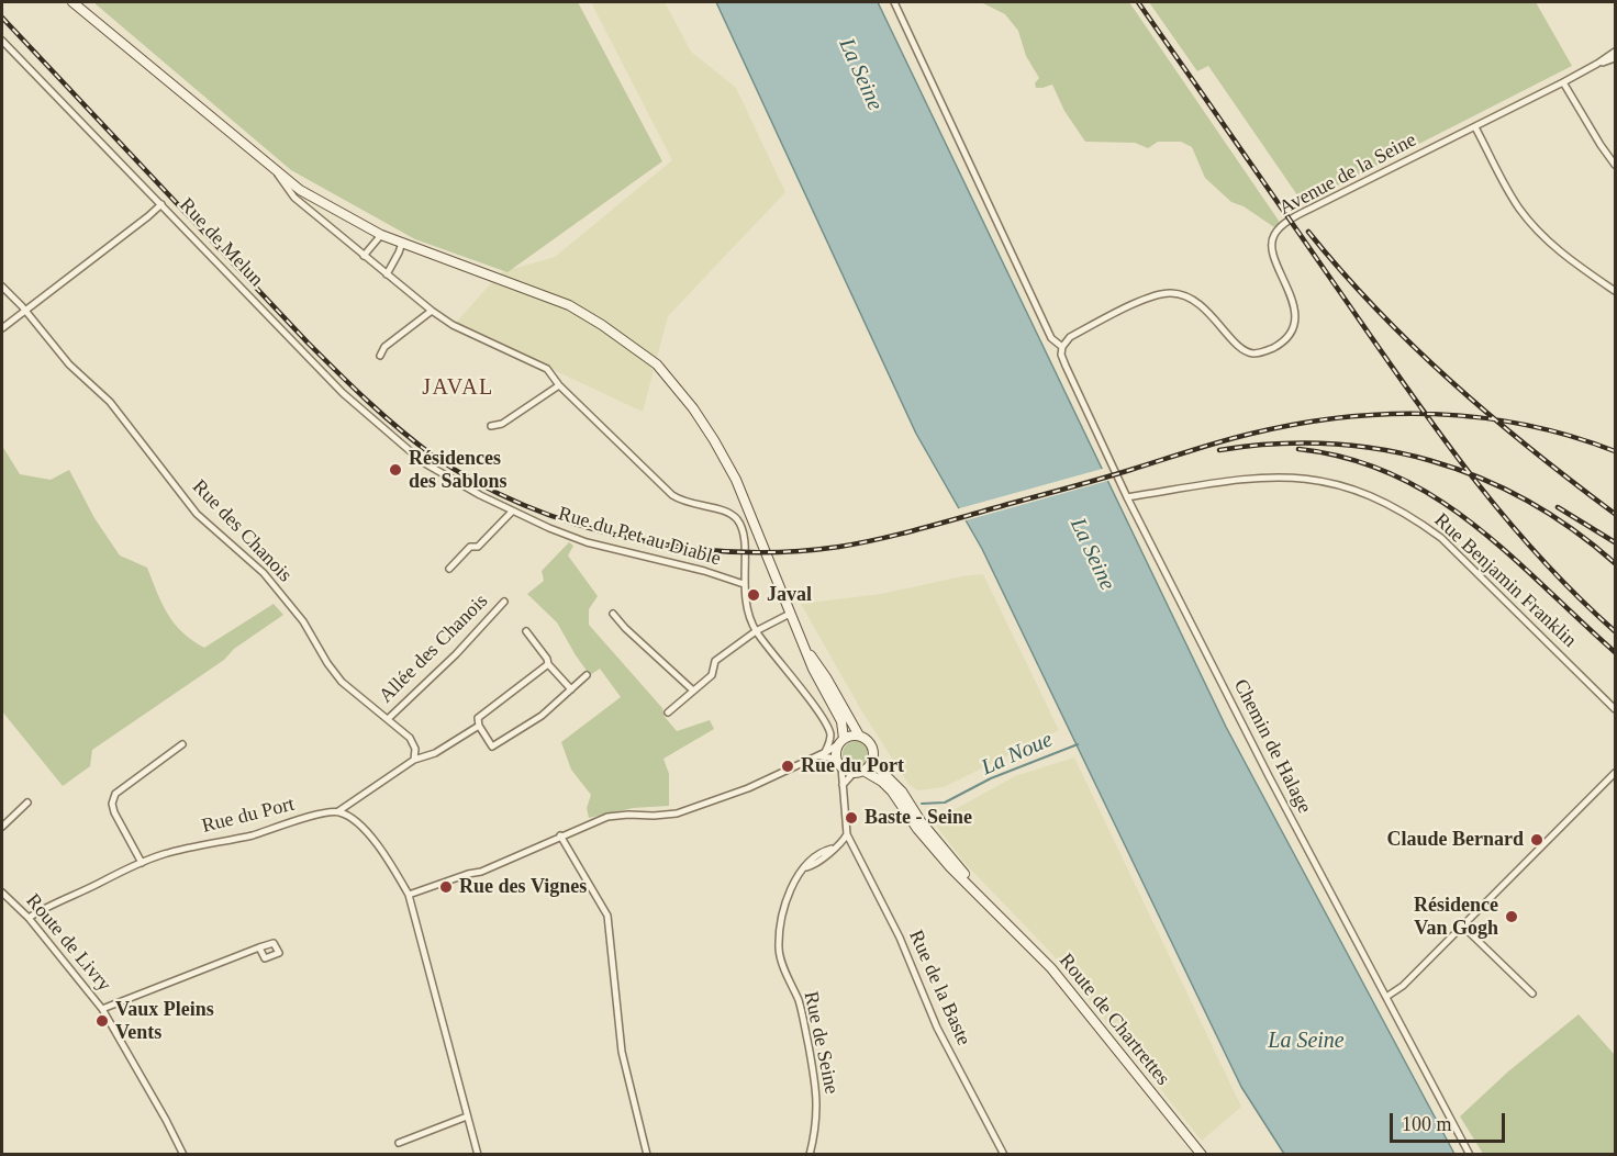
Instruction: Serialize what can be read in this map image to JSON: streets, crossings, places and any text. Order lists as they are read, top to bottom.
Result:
{
  "streets": {
    "main road": ["Route de Chartrettes"],
    "street": [
      "Avenue de la Seine",
      "Rue de Melun",
      "Rue des Chanois",
      "Rue du Pet au Diable",
      "Rue Benjamin Franklin",
      "Allée des Chanois",
      "Chemin de Halage",
      "Rue du Port",
      "Route de Livry",
      "Rue de la Baste",
      "Rue de Seine"
    ]
  },
  "crossings": [
    ["Avenue de la Seine", "Chemin de Halage"],
    ["Rue de Melun", "Rue du Pet au Diable"],
    ["Rue des Chanois", "Allée des Chanois"],
    ["Rue Benjamin Franklin", "Chemin de Halage"],
    ["Rue du Port", "Route de Livry"],
    ["Rue de la Baste", "Rue de Seine"]
  ],
  "districts": ["JAVAL"],
  "water": ["La Seine", "La Noue"],
  "places": [
    "Résidences des Sablons",
    "Javal",
    "Rue du Port",
    "Baste - Seine",
    "Claude Bernard",
    "Rue des Vignes",
    "Résidence Van Gogh",
    "Vaux Pleins Vents"
  ],
  "scale_bar": "100 m"
}
